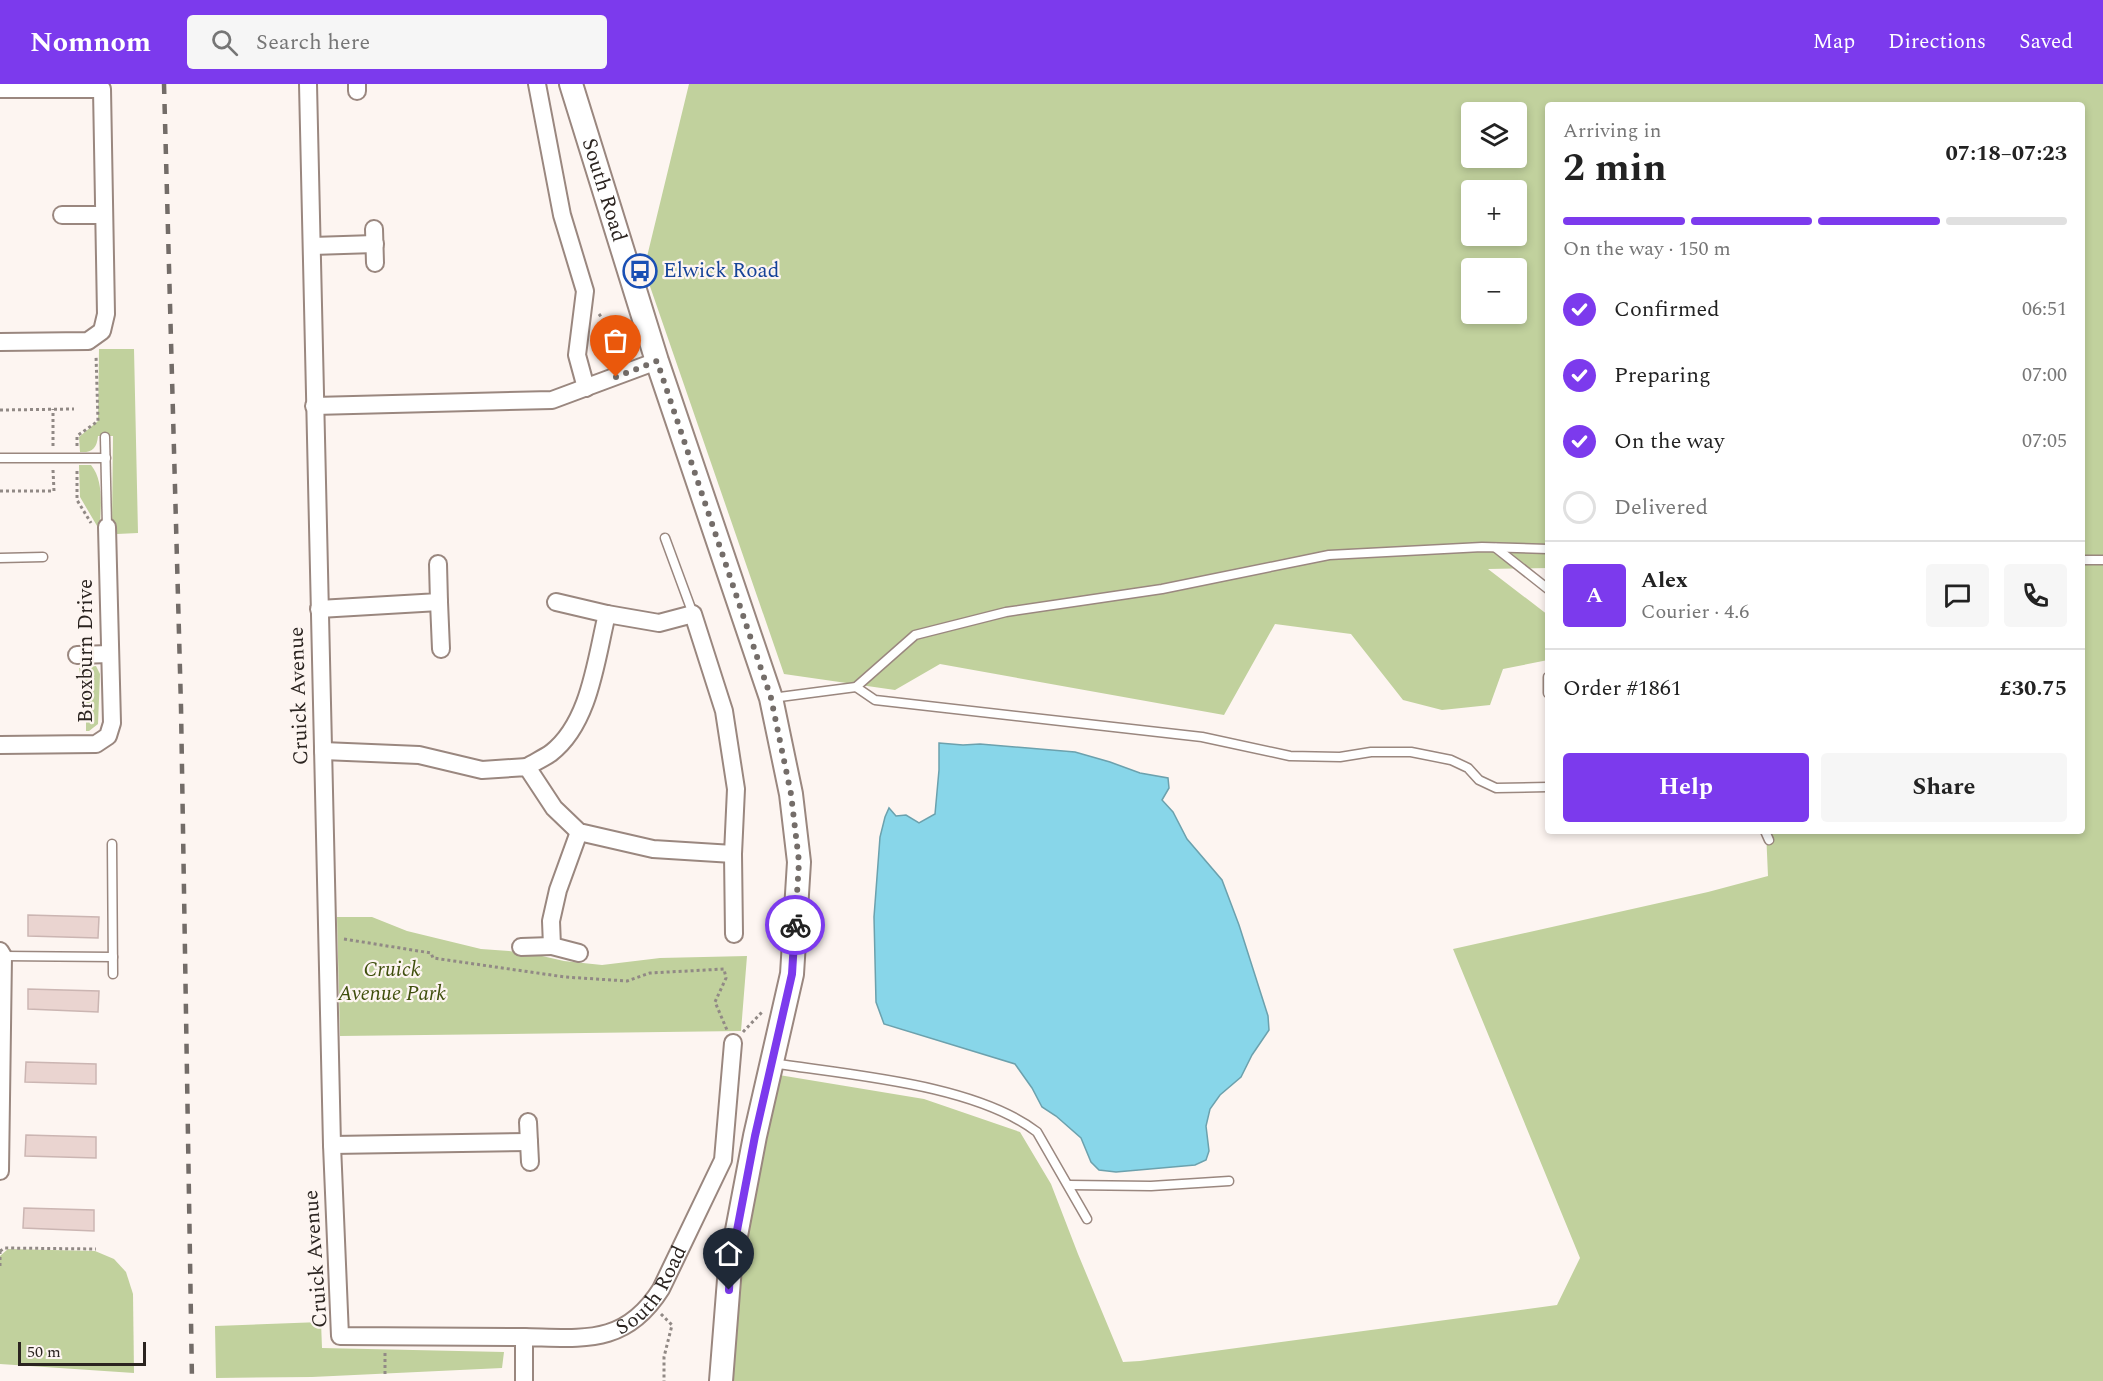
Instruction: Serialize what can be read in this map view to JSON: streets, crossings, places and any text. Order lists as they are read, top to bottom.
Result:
{
  "streets": {
    "main road": ["South Road"],
    "street": ["Broxburn Drive", "Cruick Avenue"]
  },
  "crossings": [
    ["South Road", "Cruick Avenue"]
  ],
  "parks": ["Cruick Avenue Park"],
  "places": {
    "bus stop": ["Elwick Road"]
  },
  "scale_bar": "50 m",
  "page": {
    "header": "Nomnom",
    "search": "Search here",
    "nav": ["Map", "Directions", "Saved"],
    "map_buttons": ["+", "−"],
    "heading": ["2 min", "Arriving in", "07:18–07:23"],
    "panel": [
      "Alex",
      "Courier · 4.6",
      "Order #1861",
      "£30.75"
    ],
    "bar": "On the way · 150 m",
    "list": [
      ["Confirmed", "06:51"],
      ["Preparing", "07:00"],
      ["On the way", "07:05"],
      "Delivered"
    ],
    "round": "A",
    "buttons": ["Help", "Share"],
    "scale": "50 m"
  }
}
